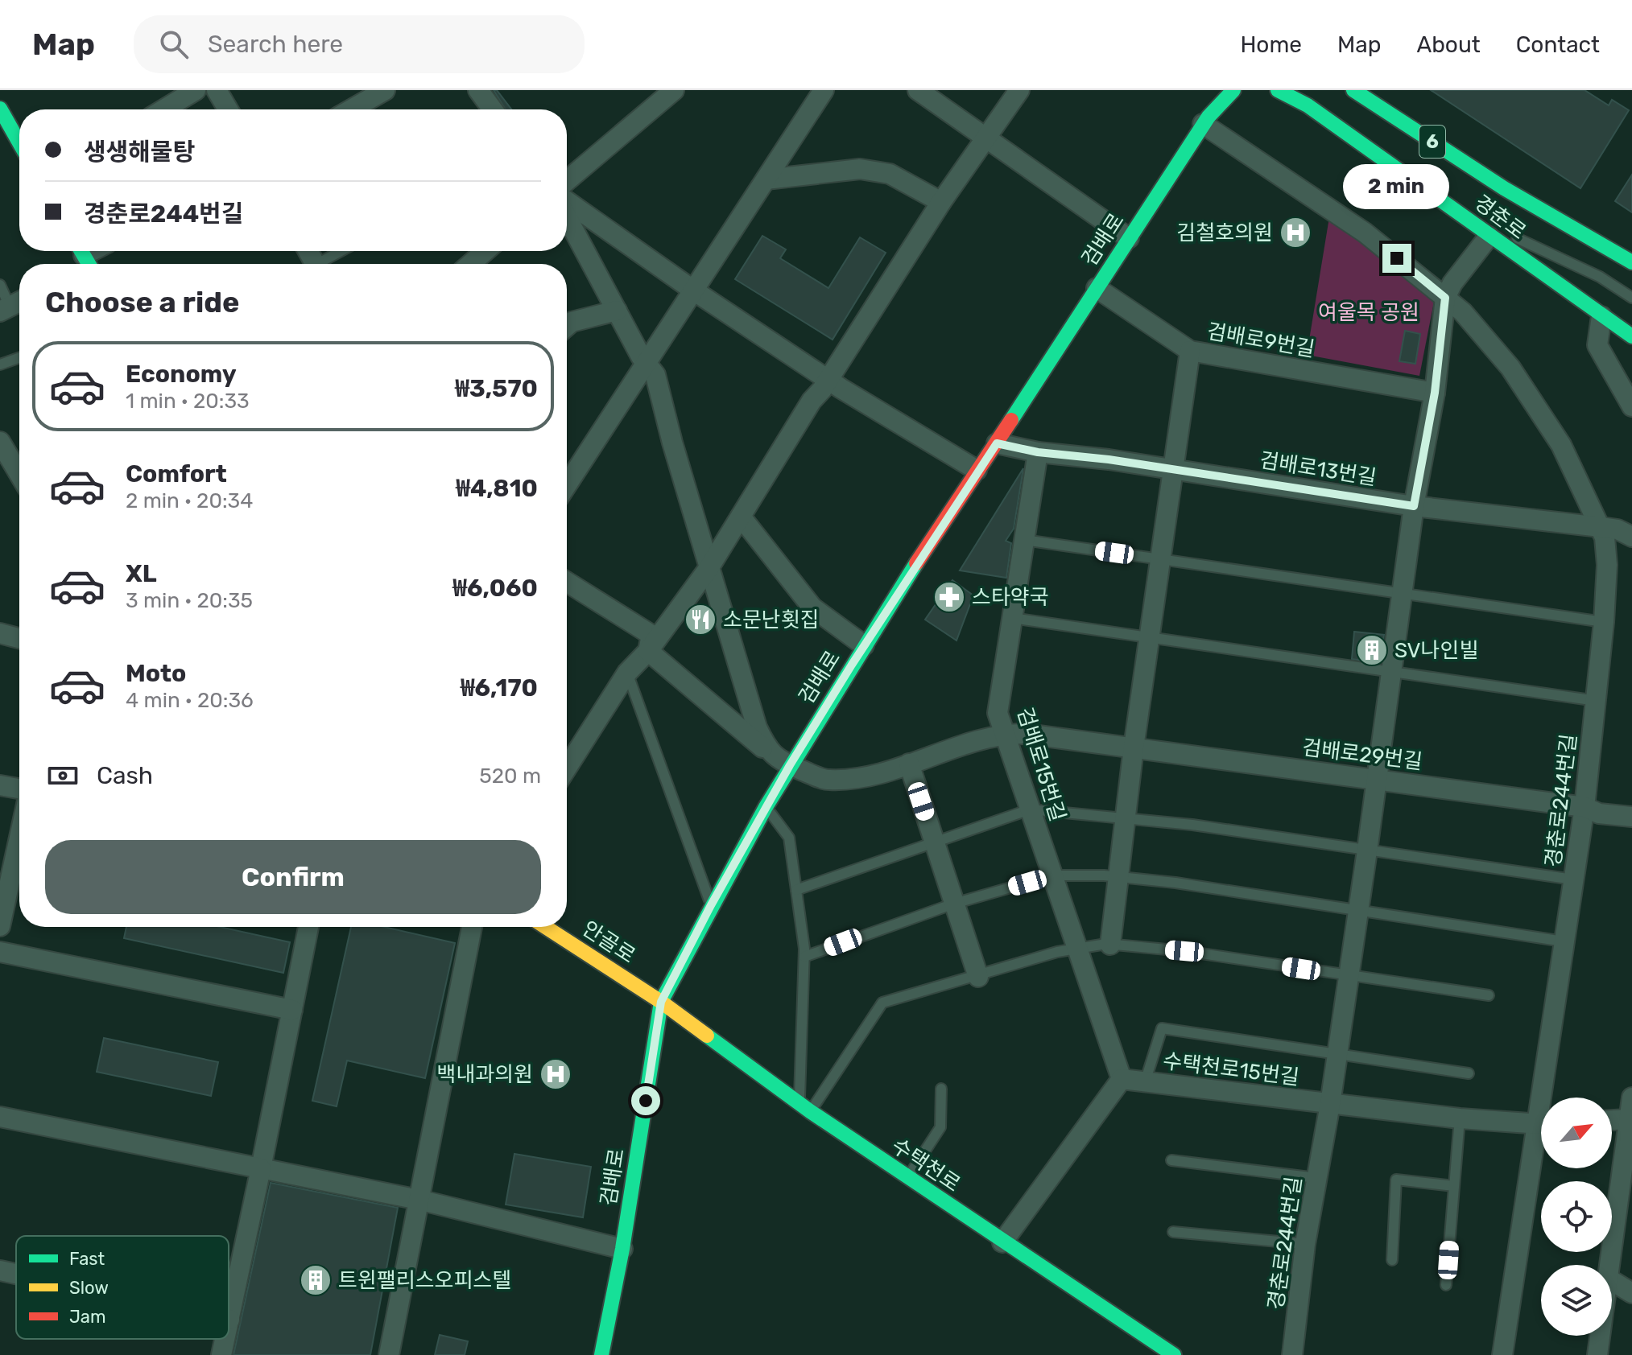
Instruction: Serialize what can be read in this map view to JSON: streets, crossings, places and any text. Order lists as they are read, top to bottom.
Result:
{
  "streets": {
    "street": [
      "6",
      "경춘로",
      "검배로",
      "검배로9번길",
      "검배로13번길",
      "검배로29번길",
      "검배로15번길",
      "경춘로244번길",
      "안골로",
      "수택천로15번길",
      "수택천로"
    ]
  },
  "crossings": [
    ["경춘로", "경춘로244번길"],
    ["검배로", "검배로9번길"],
    ["검배로", "검배로13번길"],
    ["검배로", "검배로29번길"],
    ["검배로", "경춘로244번길"],
    ["검배로", "안골로"],
    ["검배로", "수택천로"],
    ["검배로9번길", "경춘로244번길"],
    ["검배로13번길", "검배로15번길"],
    ["검배로13번길", "경춘로244번길"],
    ["검배로29번길", "검배로15번길"],
    ["검배로29번길", "경춘로244번길"],
    ["검배로15번길", "수택천로15번길"],
    ["경춘로244번길", "수택천로15번길"],
    ["안골로", "수택천로"]
  ],
  "parks": ["여울목 공원"],
  "places": {
    "hospital": ["김철호의원", "백내과의원"],
    "pharmacy": ["스타약국"],
    "restaurant": ["소문난횟집"],
    "building": ["SV나인빌", "트윈팰리스오피스텔"]
  },
  "legend": ["Fast", "Slow", "Jam"],
  "north": "top right",
  "page": {
    "header": "Map",
    "search": "Search here",
    "nav": [
      "Home",
      "Map",
      "About",
      "Contact"
    ],
    "banner": ["생생해물탕", "경춘로244번길"],
    "bubble": "2 min",
    "heading": "Choose a ride",
    "list": [
      {
        "name": "Economy",
        "note": "1 min · 20:33",
        "value": "₩3,570"
      },
      {
        "name": "Comfort",
        "note": "2 min · 20:34",
        "value": "₩4,810"
      },
      {
        "name": "XL",
        "note": "3 min · 20:35",
        "value": "₩6,060"
      },
      {
        "name": "Moto",
        "note": "4 min · 20:36",
        "value": "₩6,170"
      }
    ],
    "pay": ["Cash", "520 m"],
    "buttons": "Confirm"
  }
}
